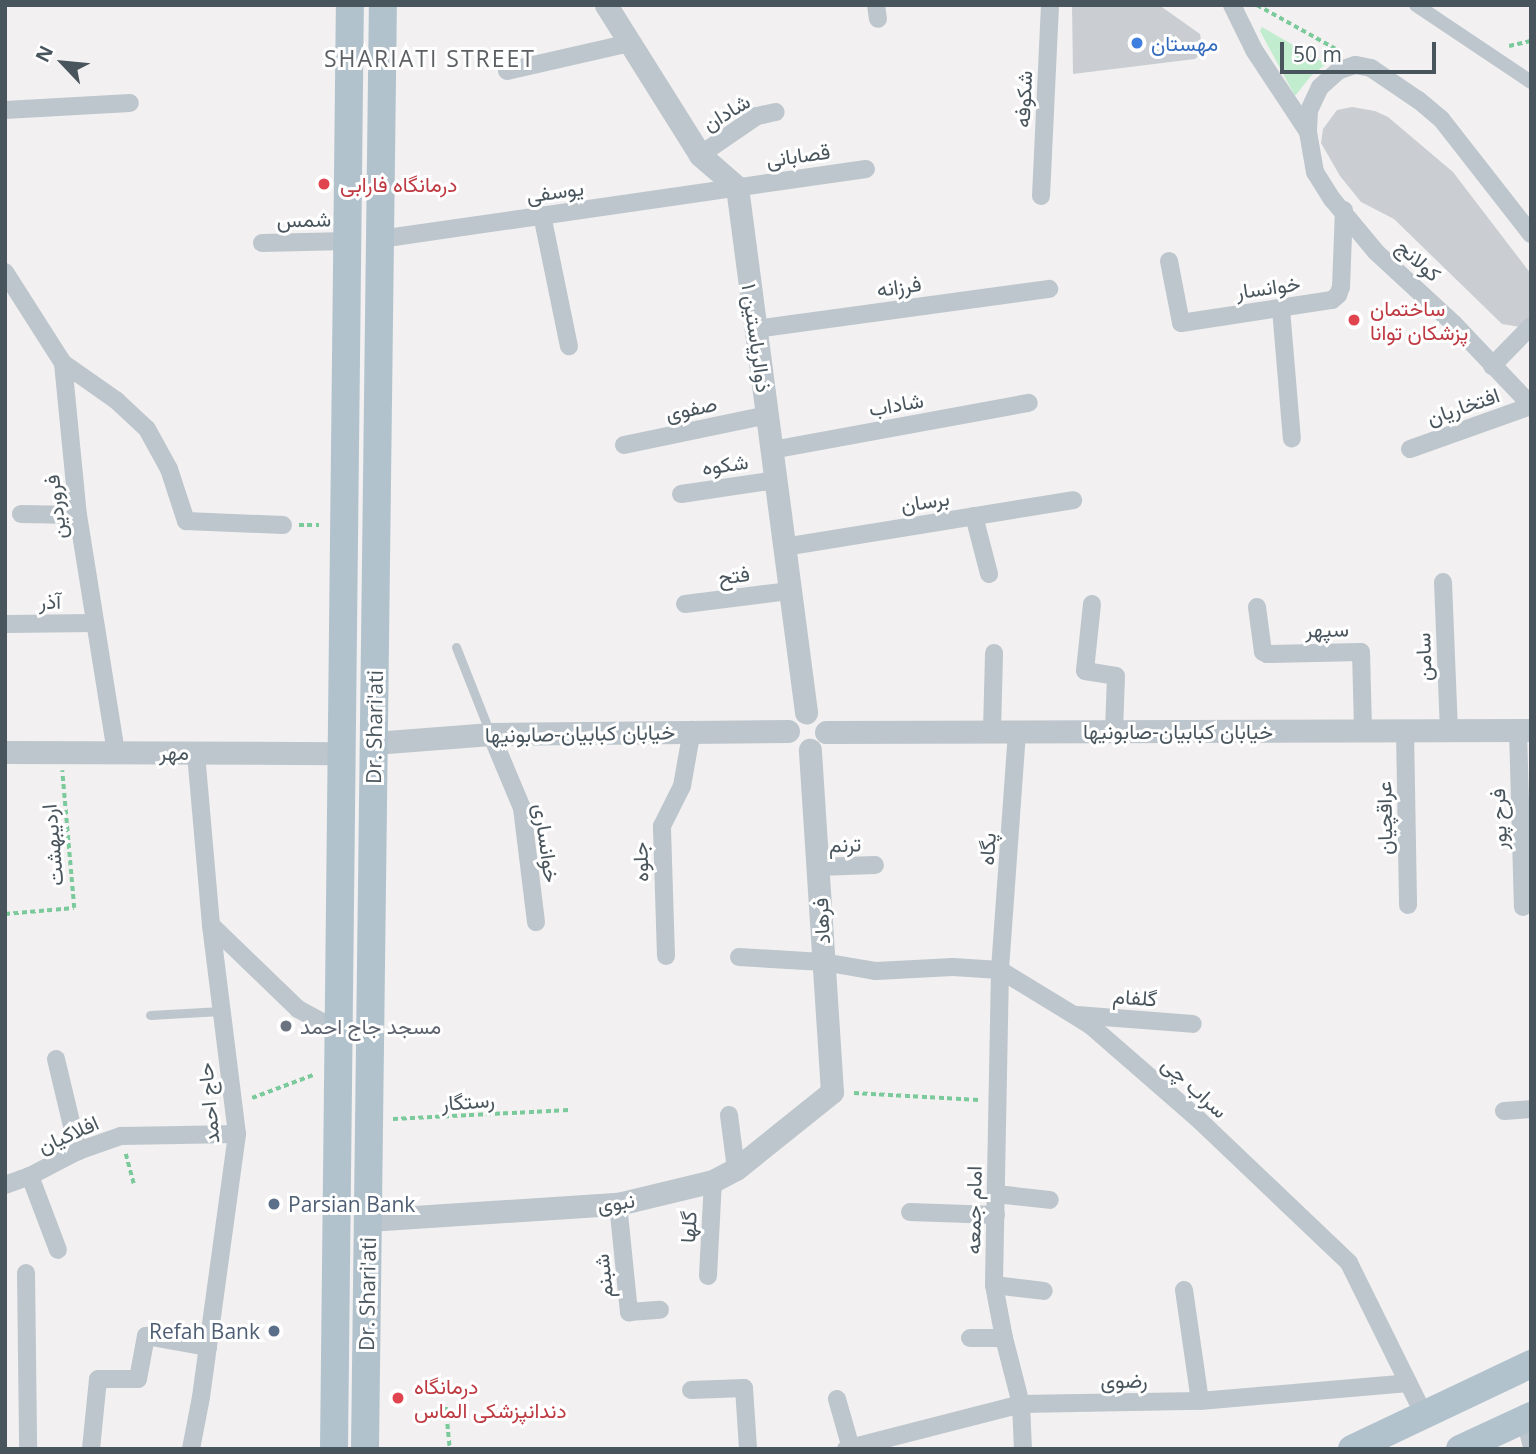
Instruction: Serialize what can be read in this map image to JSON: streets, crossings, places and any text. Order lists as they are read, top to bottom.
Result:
{
  "streets": {
    "main road": ["Dr. Shari'ati"],
    "street": [
      "شکوفه",
      "شادان",
      "قصابانی",
      "یوسفی",
      "شمس",
      "کولانج",
      "فرزانه",
      "خوانسار",
      "ذوالریاستین ۱",
      "شاداب",
      "افتخاریان",
      "صفوی",
      "شکوه",
      "برسان",
      "فروردین",
      "فتح",
      "آذر",
      "سپهر",
      "سامن",
      "خیابان کبابیان-صابونیها",
      "مهر",
      "عراقچیان",
      "فرح پور",
      "خوانساری",
      "ترنم",
      "پگاه",
      "جلوه",
      "فرهاد",
      "گلفام",
      "سراب چی",
      "حاج احمد",
      "افلاکیان",
      "نبوی",
      "امام جمعه",
      "گلها",
      "شبنم",
      "رضوی"
    ],
    "path": ["اردیبهشت", "رستگار"]
  },
  "crossings": [
    ["قصابانی", "یوسفی"],
    ["قصابانی", "ذوالریاستین ۱"],
    ["یوسفی", "ذوالریاستین ۱"],
    ["یوسفی", "Dr. Shari'ati"],
    ["شمس", "Dr. Shari'ati"],
    ["کولانج", "خوانسار"],
    ["کولانج", "افتخاریان"],
    ["فرزانه", "ذوالریاستین ۱"],
    ["ذوالریاستین ۱", "شاداب"],
    ["ذوالریاستین ۱", "صفوی"],
    ["ذوالریاستین ۱", "شکوه"],
    ["ذوالریاستین ۱", "برسان"],
    ["ذوالریاستین ۱", "فتح"],
    ["ذوالریاستین ۱", "خیابان کبابیان-صابونیها"],
    ["ذوالریاستین ۱", "فرهاد"],
    ["فروردین", "آذر"],
    ["فروردین", "مهر"],
    ["سپهر", "خیابان کبابیان-صابونیها"],
    ["سامن", "خیابان کبابیان-صابونیها"],
    ["Dr. Shari'ati", "خیابان کبابیان-صابونیها"],
    ["Dr. Shari'ati", "مهر"],
    ["Dr. Shari'ati", "رستگار"],
    ["Dr. Shari'ati", "نبوی"],
    ["خیابان کبابیان-صابونیها", "عراقچیان"],
    ["خیابان کبابیان-صابونیها", "فرح پور"],
    ["خیابان کبابیان-صابونیها", "خوانساری"],
    ["خیابان کبابیان-صابونیها", "پگاه"],
    ["خیابان کبابیان-صابونیها", "جلوه"],
    ["خیابان کبابیان-صابونیها", "فرهاد"],
    ["مهر", "اردیبهشت"],
    ["مهر", "حاج احمد"],
    ["ترنم", "فرهاد"],
    ["پگاه", "سراب چی"],
    ["پگاه", "امام جمعه"],
    ["فرهاد", "سراب چی"],
    ["فرهاد", "نبوی"],
    ["گلفام", "سراب چی"],
    ["سراب چی", "امام جمعه"],
    ["سراب چی", "رضوی"],
    ["حاج احمد", "افلاکیان"],
    ["نبوی", "گلها"],
    ["نبوی", "شبنم"],
    ["امام جمعه", "رضوی"]
  ],
  "districts": ["SHARIATI STREET"],
  "places": [
    "مهستان",
    "درمانگاه فارابی",
    "ساختمان پزشکان توانا",
    "مسجد جاج احمد",
    "Parsian Bank",
    "Refah Bank",
    "درمانگاه دندانپزشکی الماس"
  ],
  "scale_bar": "50 m",
  "north": "top left"
}
